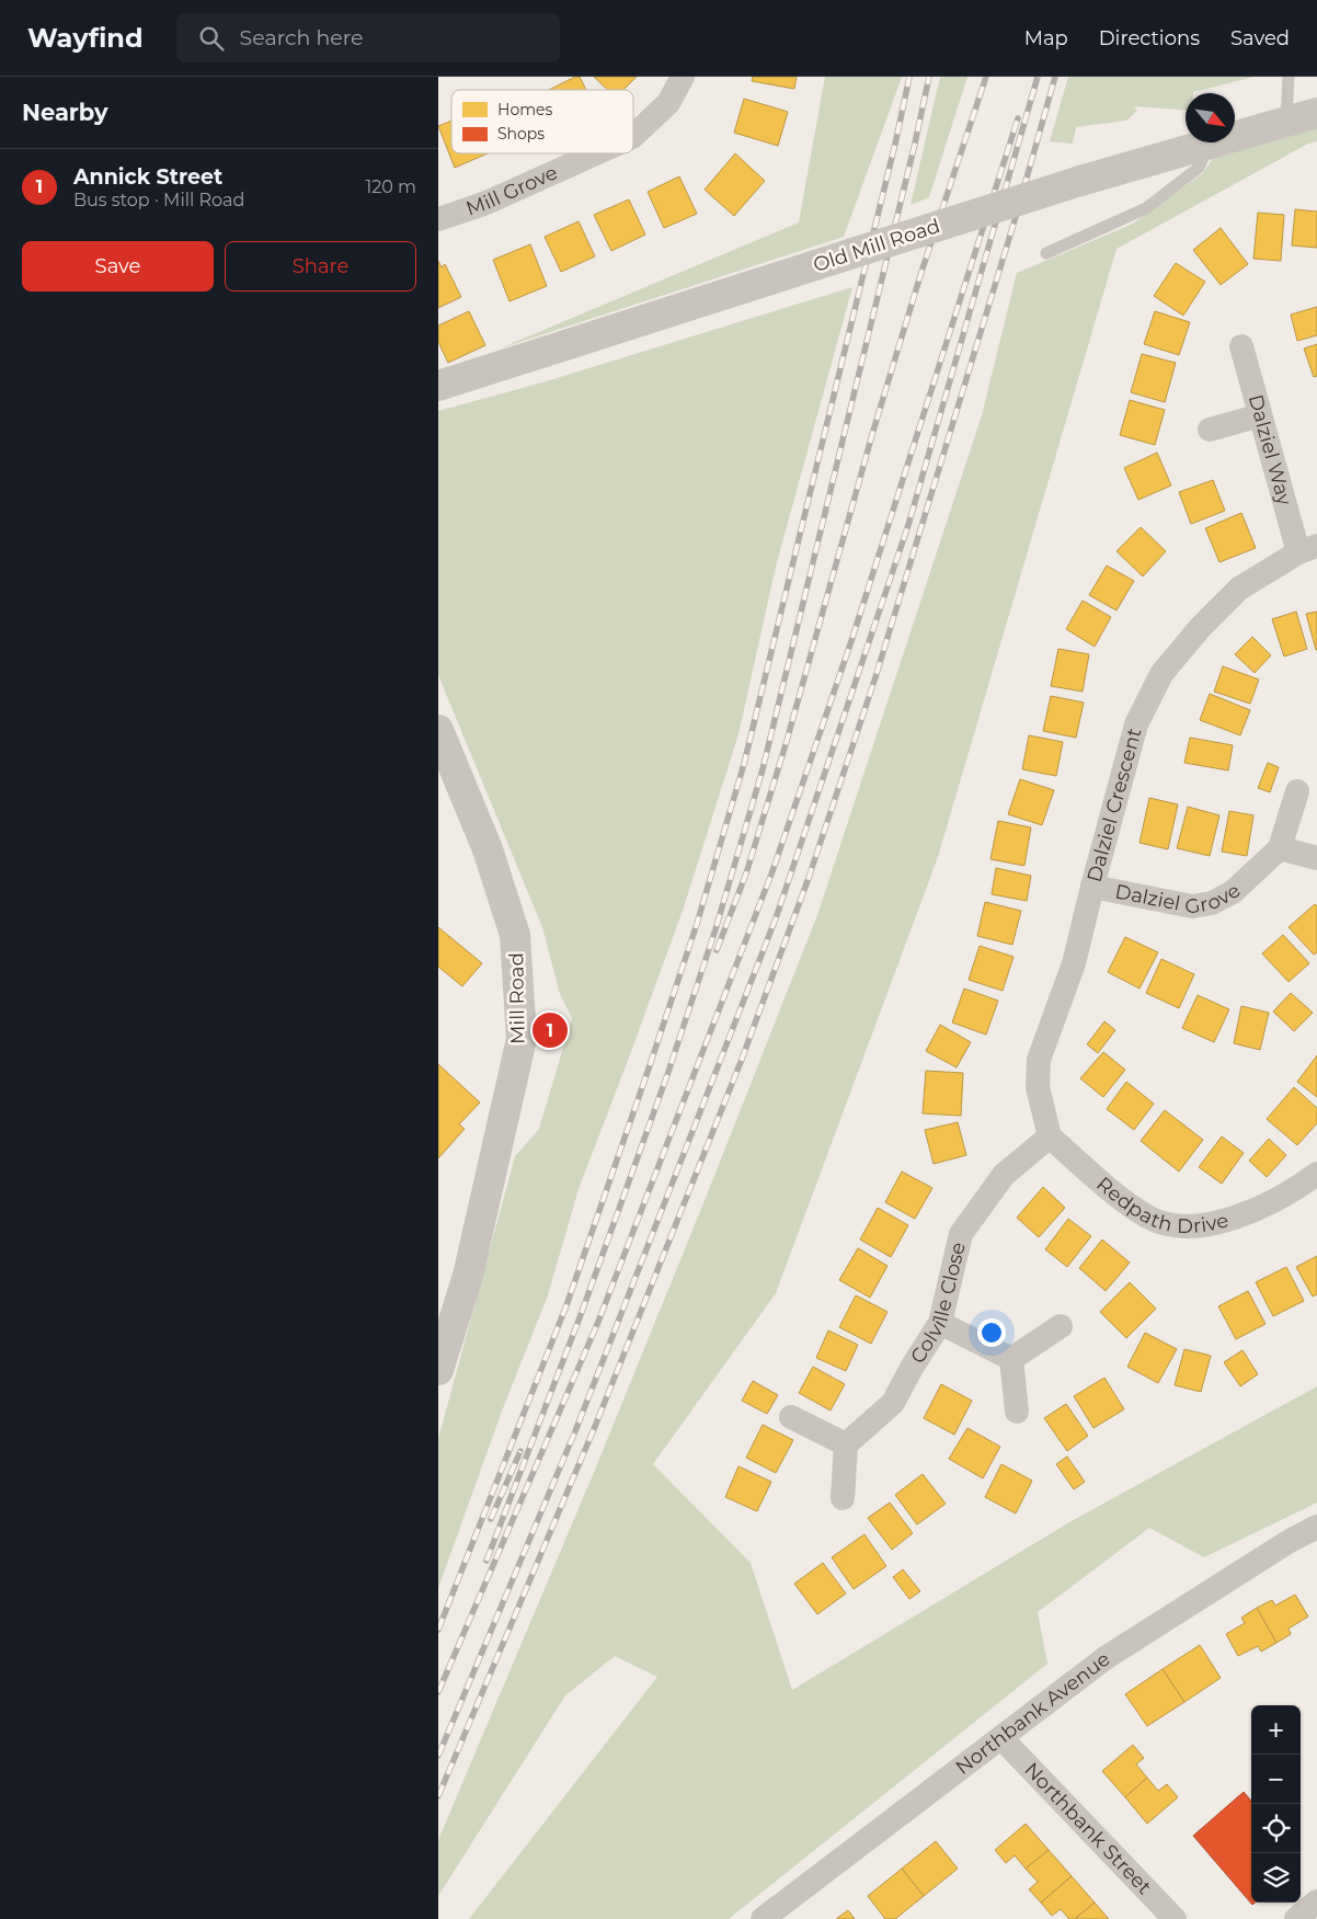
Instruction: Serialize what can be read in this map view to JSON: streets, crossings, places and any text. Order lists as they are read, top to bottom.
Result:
{
  "streets": {
    "street": [
      "Mill Grove",
      "Old Mill Road",
      "Dalziel Way",
      "Dalziel Crescent",
      "Dalziel Grove",
      "Mill Road",
      "Redpath Drive",
      "Colville Close",
      "Northbank Avenue",
      "Northbank Street"
    ]
  },
  "crossings": [
    ["Dalziel Way", "Dalziel Crescent"],
    ["Dalziel Crescent", "Dalziel Grove"],
    ["Dalziel Crescent", "Redpath Drive"],
    ["Dalziel Crescent", "Colville Close"],
    ["Redpath Drive", "Colville Close"],
    ["Northbank Avenue", "Northbank Street"]
  ],
  "legend": ["Homes", "Shops"],
  "north": "bottom right",
  "page": {
    "header": "Wayfind",
    "search": "Search here",
    "nav": ["Map", "Directions", "Saved"],
    "heading": "Nearby",
    "list": [
      {
        "mark": "1",
        "name": "Annick Street",
        "note": "Bus stop · Mill Road",
        "value": "120 m"
      }
    ],
    "buttons": ["Save", "Share"],
    "pins": "1",
    "map_buttons": ["+", "−"]
  }
}
